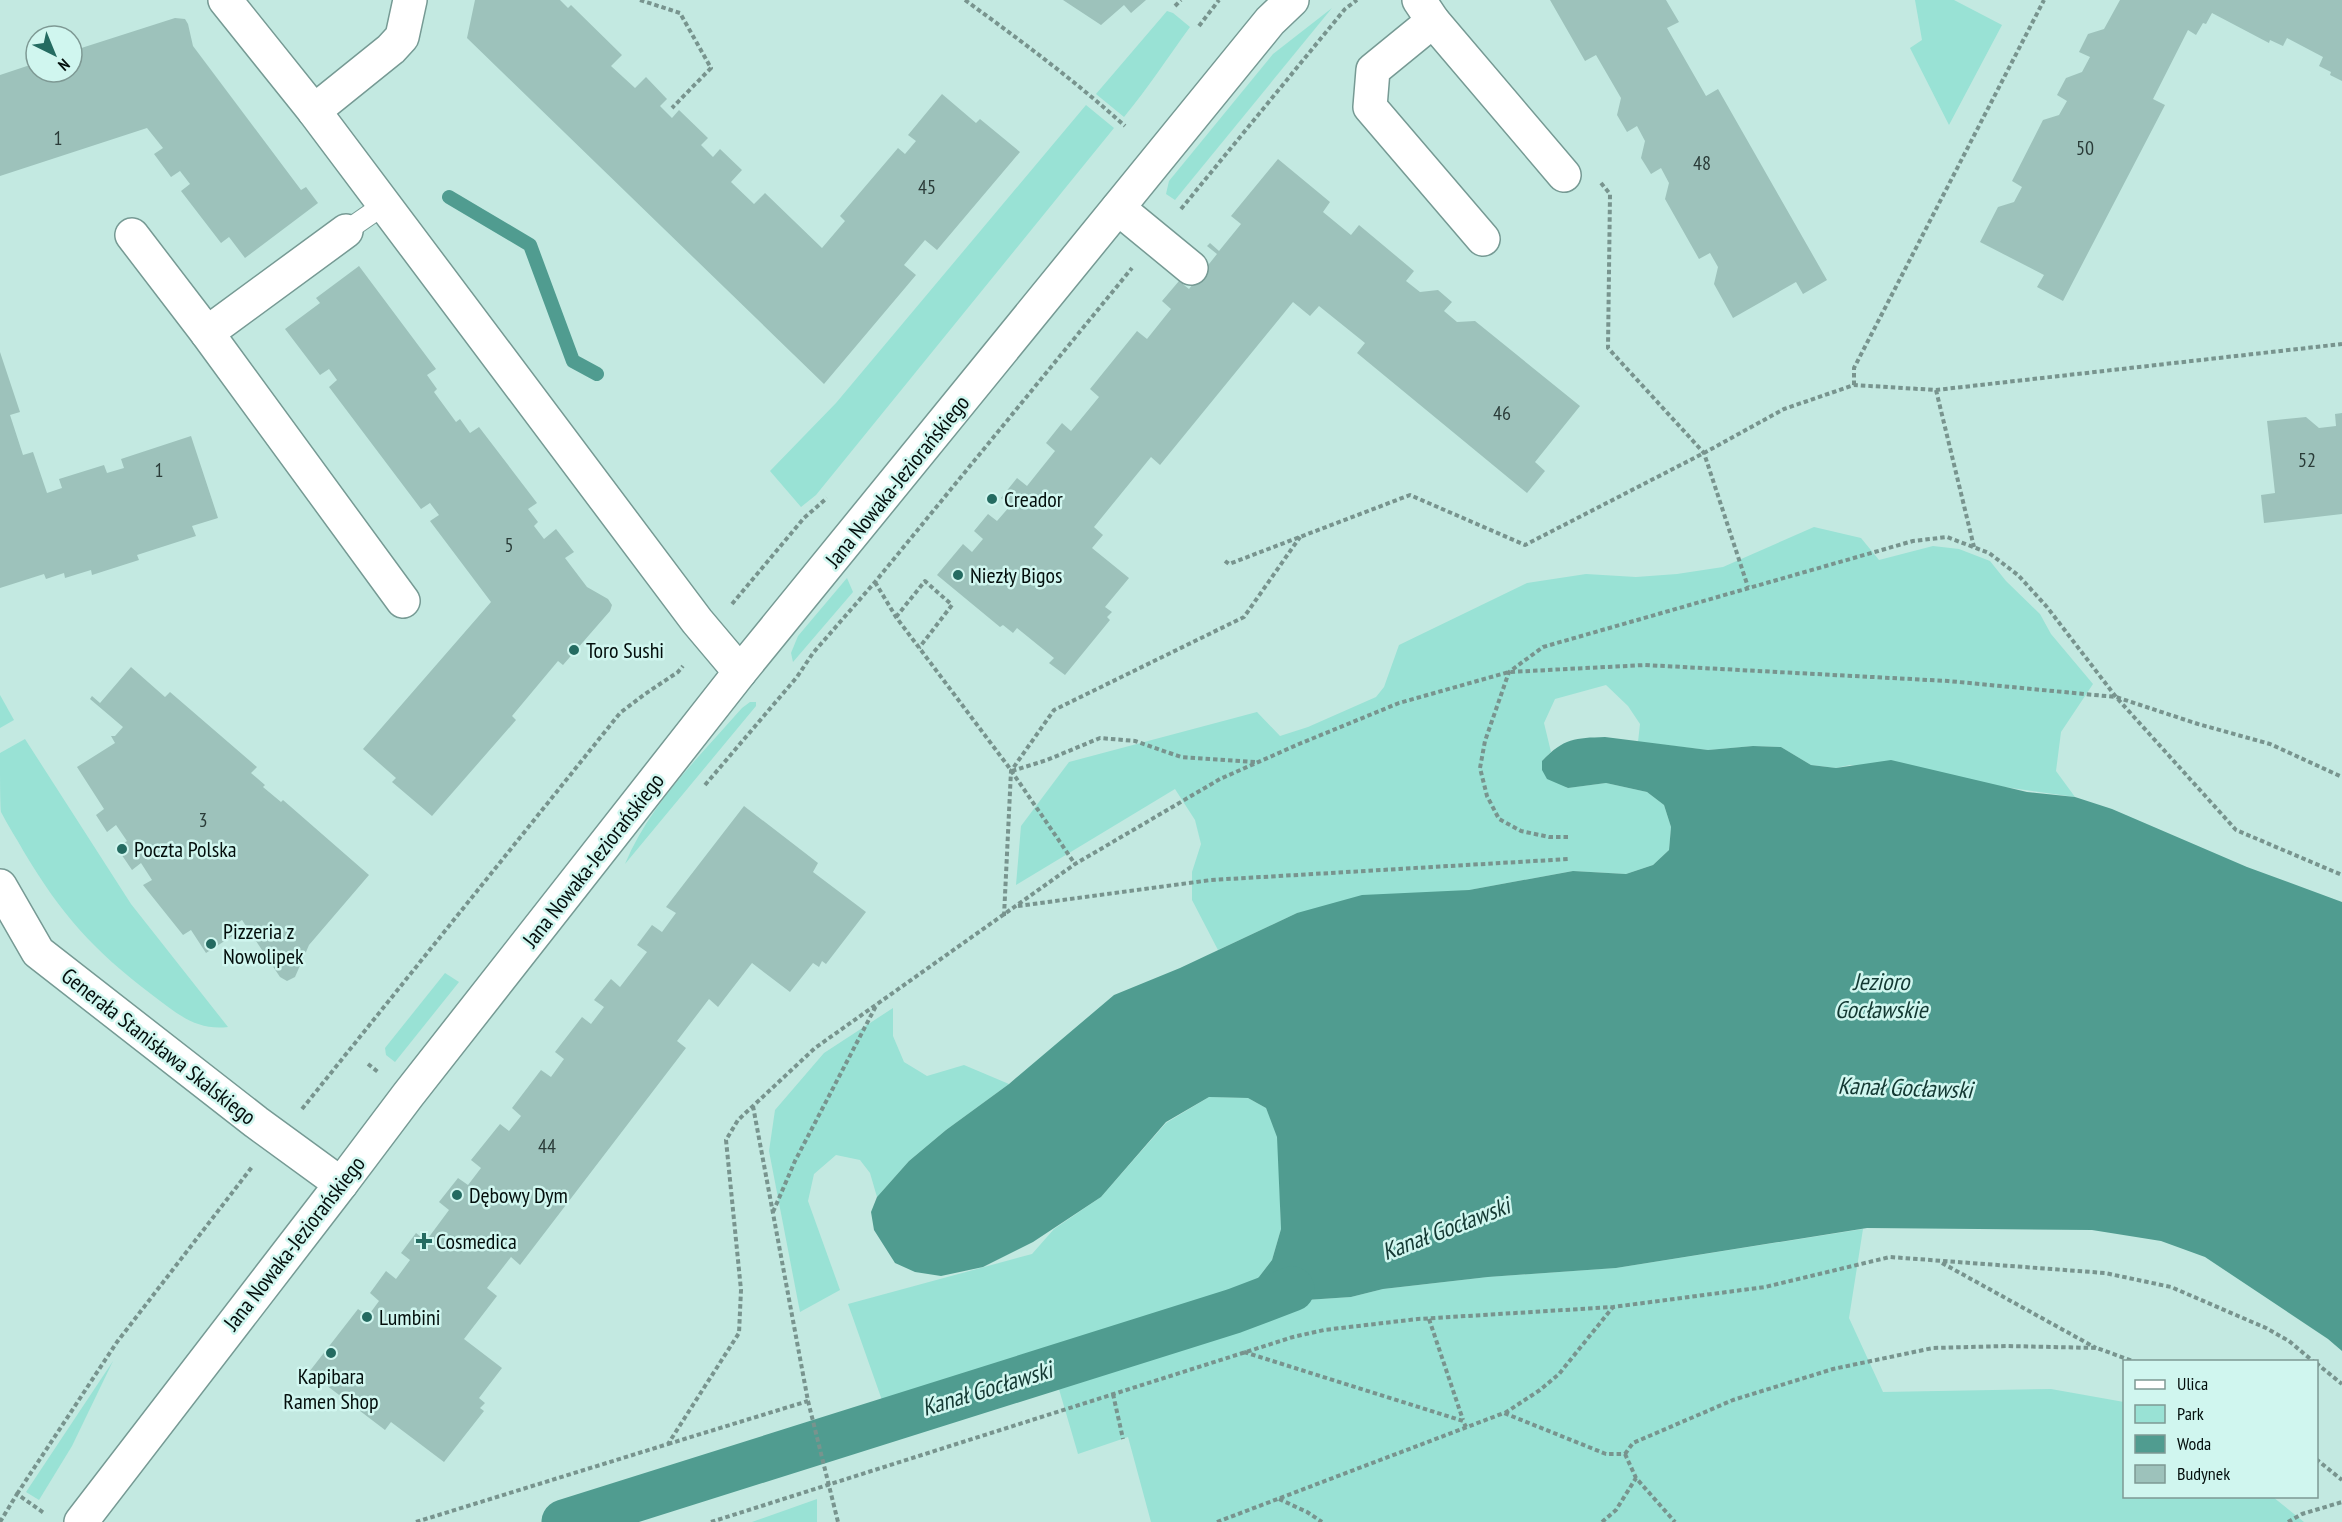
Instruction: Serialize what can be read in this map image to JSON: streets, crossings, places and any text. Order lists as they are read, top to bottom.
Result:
{
  "streets": {
    "street": ["Jana Nowaka-Jeziorańskiego", "Generała Stanisława Skalskiego"]
  },
  "crossings": [
    ["Jana Nowaka-Jeziorańskiego", "Generała Stanisława Skalskiego"]
  ],
  "water": ["Jezioro Gocławskie", "Kanał Gocławski"],
  "places": {
    "other": [
      "Creador",
      "Niezły Bigos",
      "Toro Sushi",
      "Poczta Polska",
      "Pizzeria z Nowolipek",
      "Dębowy Dym",
      "Lumbini",
      "Kapibara Ramen Shop"
    ],
    "health": ["Cosmedica"]
  },
  "house_numbers": [
    "1",
    "50",
    "48",
    "45",
    "46",
    "52",
    "1",
    "5",
    "3",
    "44"
  ],
  "legend": [
    "Ulica",
    "Park",
    "Woda",
    "Budynek"
  ],
  "north": "bottom right"
}
